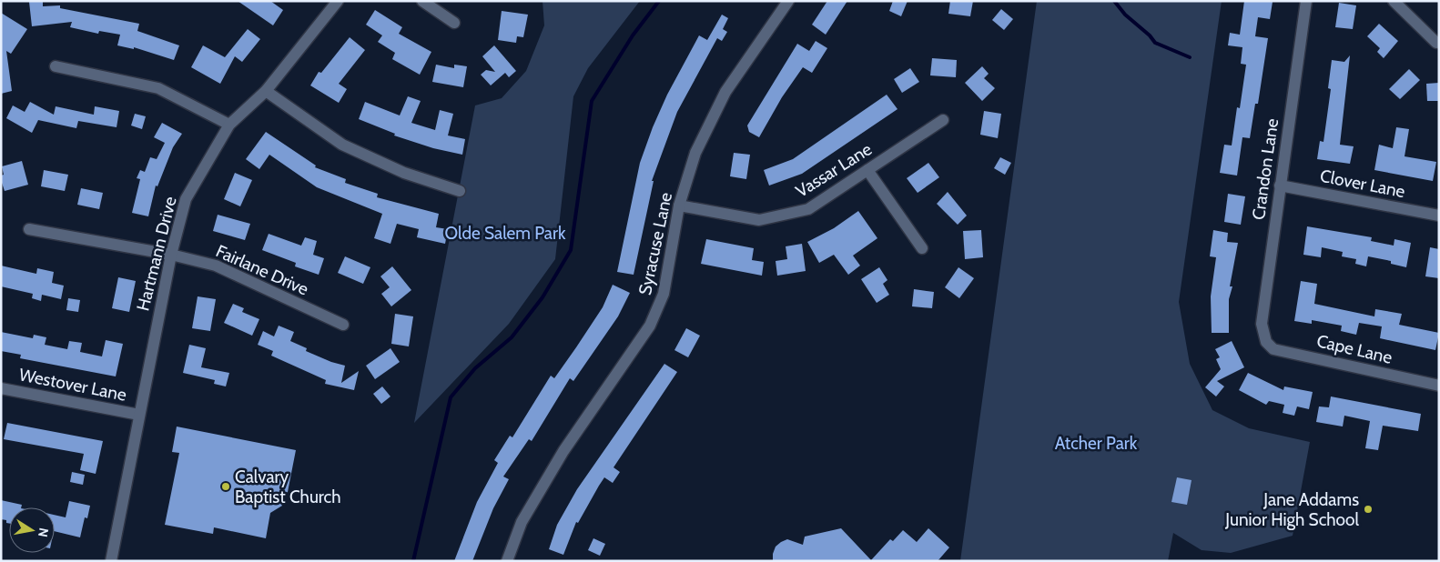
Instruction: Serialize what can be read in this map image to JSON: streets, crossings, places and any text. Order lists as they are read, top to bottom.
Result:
{
  "streets": {
    "street": [
      "Crandon Lane",
      "Vassar Lane",
      "Clover Lane",
      "Syracuse Lane",
      "Hartmann Drive",
      "Fairlane Drive",
      "Cape Lane",
      "Westover Lane"
    ]
  },
  "crossings": [
    ["Crandon Lane", "Clover Lane"],
    ["Crandon Lane", "Cape Lane"],
    ["Vassar Lane", "Syracuse Lane"],
    ["Hartmann Drive", "Fairlane Drive"],
    ["Hartmann Drive", "Westover Lane"]
  ],
  "parks": ["Olde Salem Park", "Atcher Park"],
  "places": ["Calvary Baptist Church", "Jane Addams Junior High School"],
  "north": "right"
}
